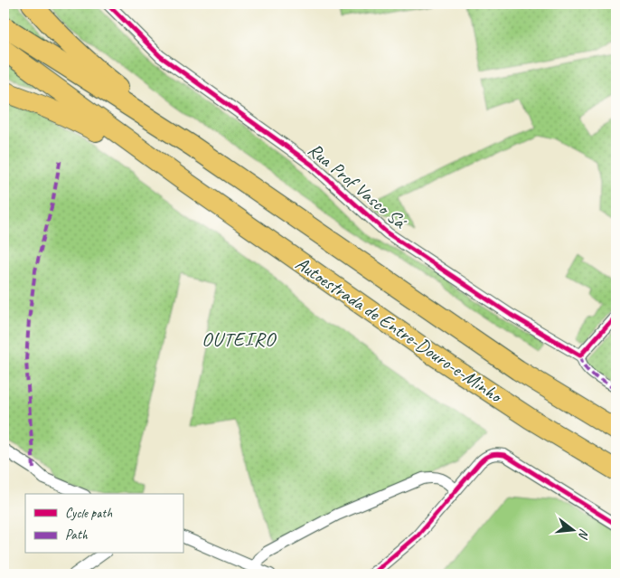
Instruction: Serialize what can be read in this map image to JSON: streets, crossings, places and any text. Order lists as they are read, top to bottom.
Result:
{
  "streets": {
    "highway": ["Autoestrada de Entre-Douro-e-Minho"],
    "street": ["Rua Prof Vasco Sá"]
  },
  "districts": ["OUTEIRO"],
  "legend": ["Cycle path", "Path"],
  "north": "right"
}
